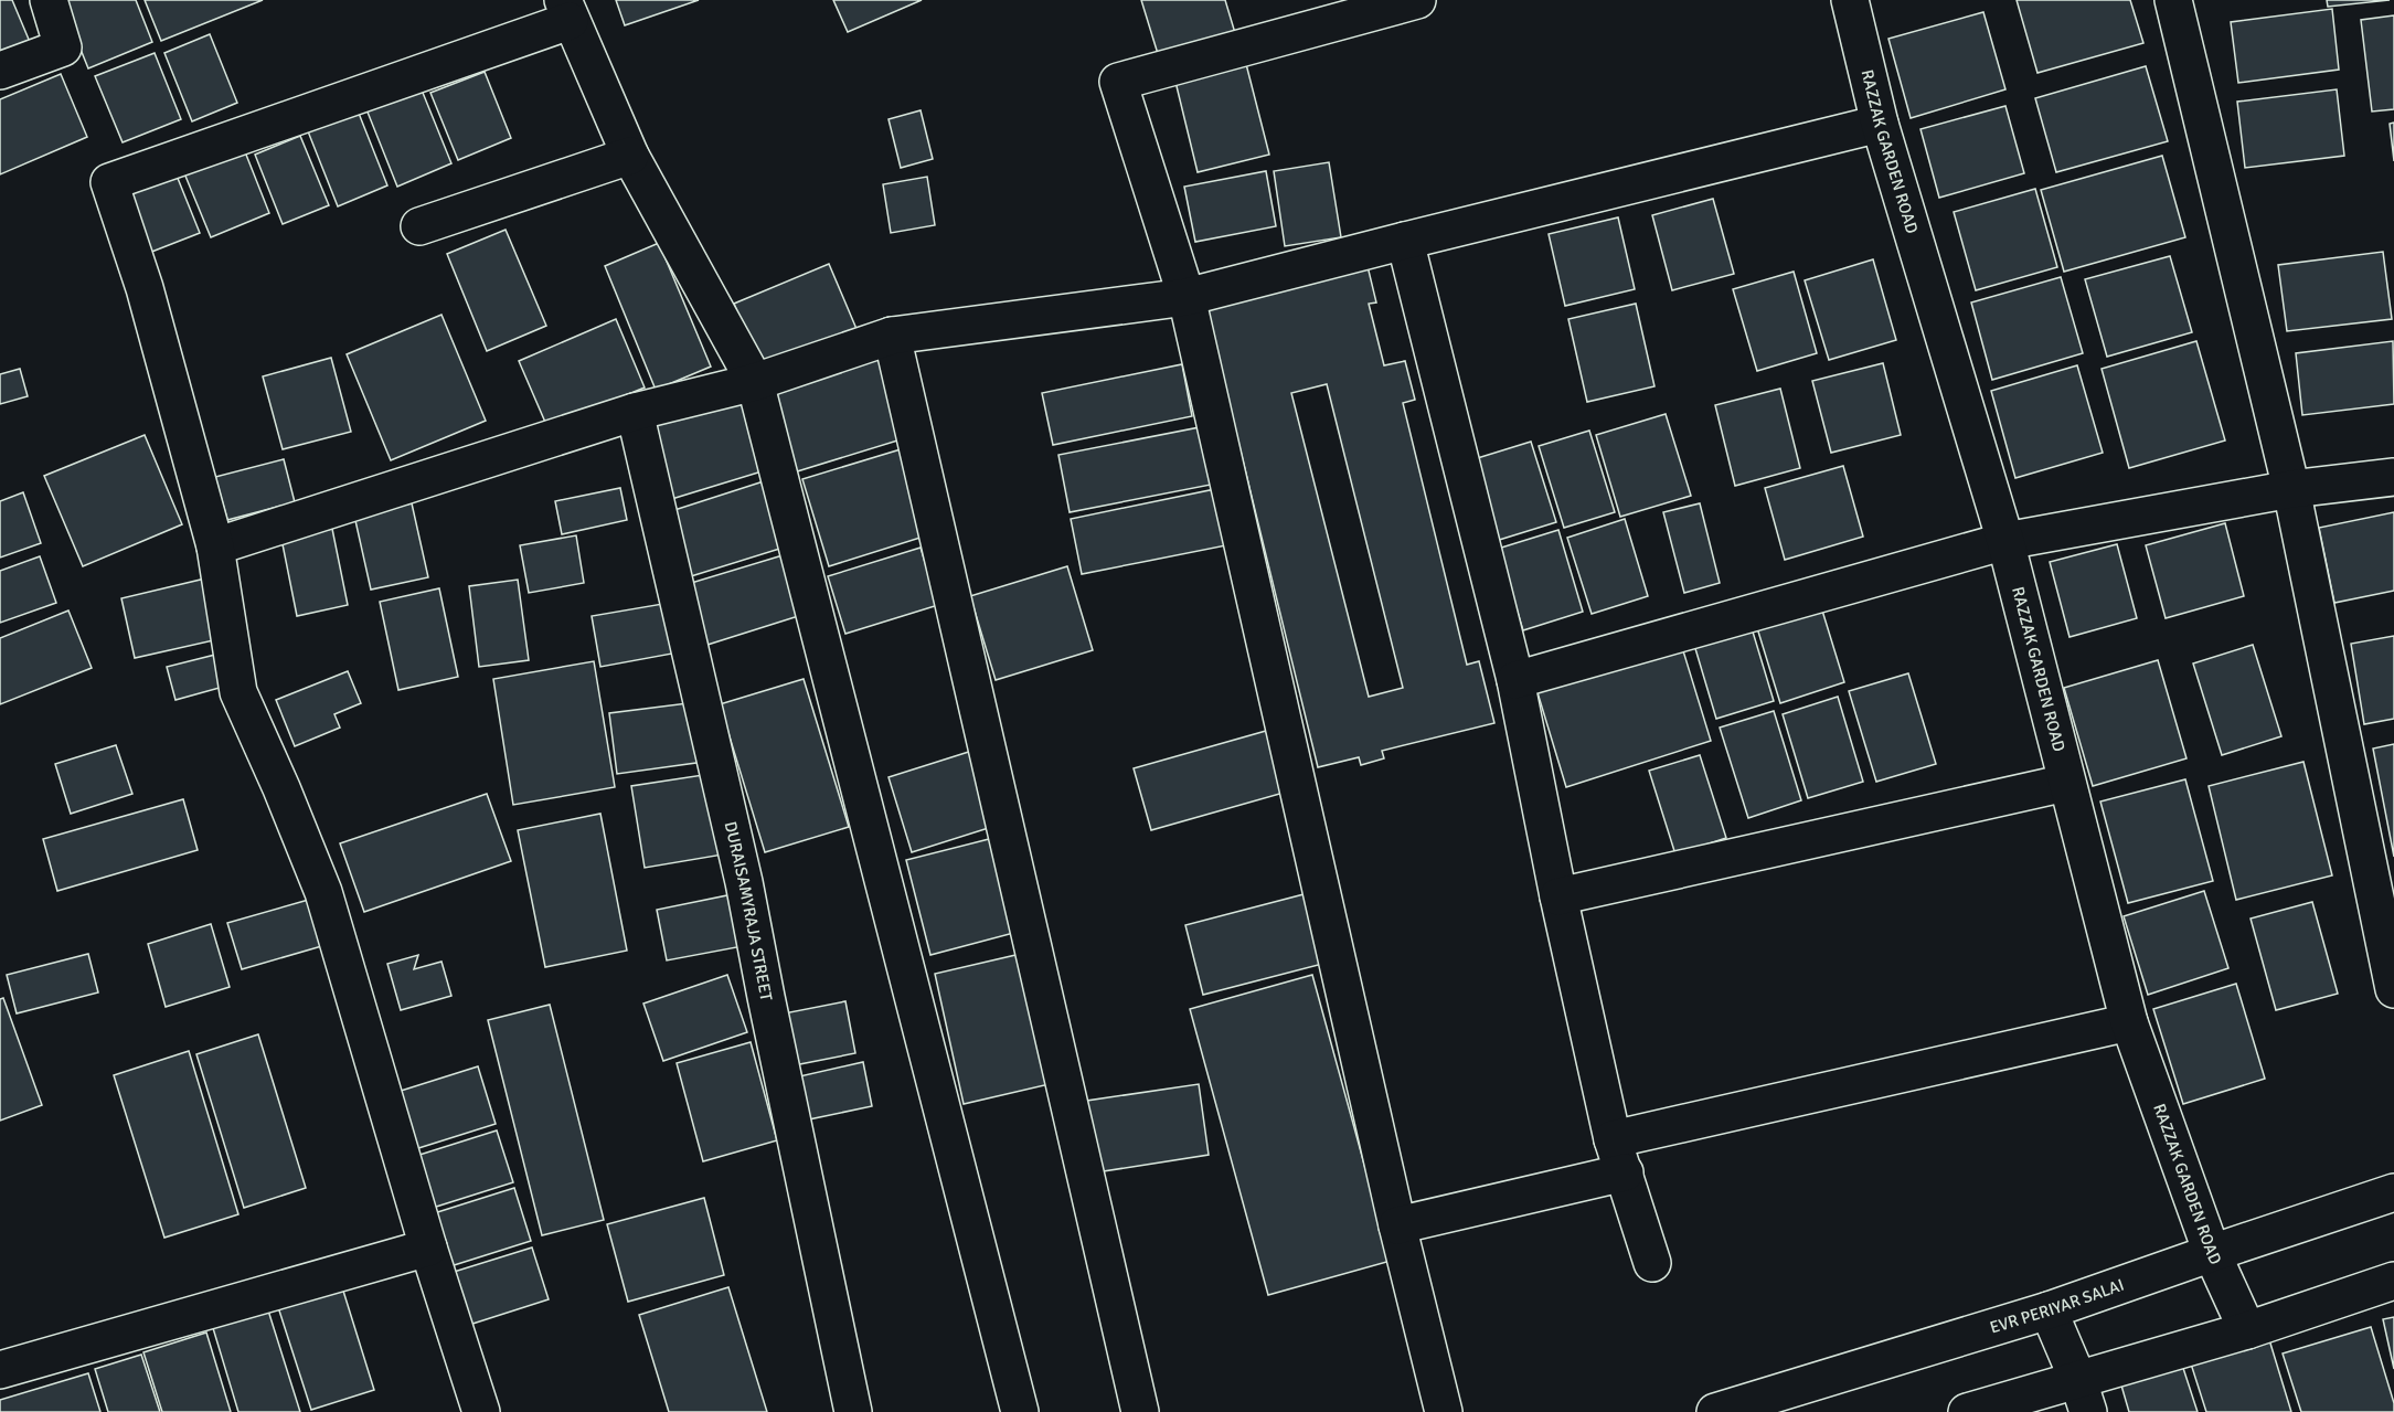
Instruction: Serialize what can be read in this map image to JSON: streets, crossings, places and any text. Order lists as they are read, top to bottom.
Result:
{
  "streets": {
    "street": ["RAZZAK GARDEN ROAD", "DURAISAMYRAJA STREET", "EVR PERIYAR SALAI"]
  },
  "crossings": [
    ["RAZZAK GARDEN ROAD", "EVR PERIYAR SALAI"]
  ]
}
